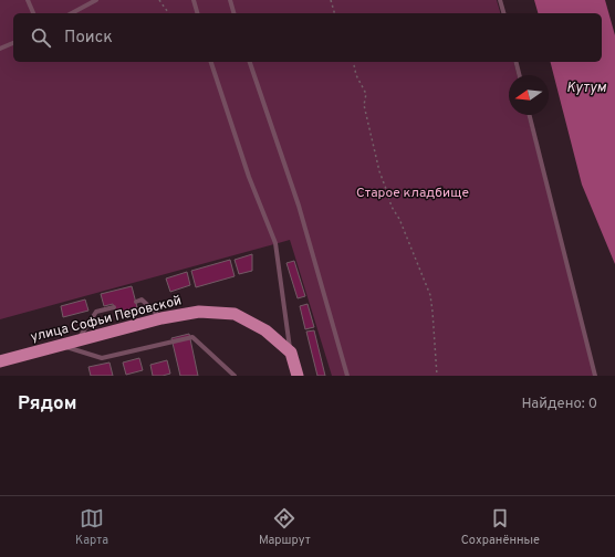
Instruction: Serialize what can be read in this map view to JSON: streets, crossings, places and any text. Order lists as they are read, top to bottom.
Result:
{
  "streets": {
    "main road": ["улица Софьи Перовской"]
  },
  "water": ["Кутум"],
  "parks": ["Старое кладбище"],
  "north": "left",
  "page": {
    "search": "Поиск",
    "heading": ["Рядом", "Найдено: 0"],
    "nav": ["Карта", "Маршрут", "Сохранённые"]
  }
}
